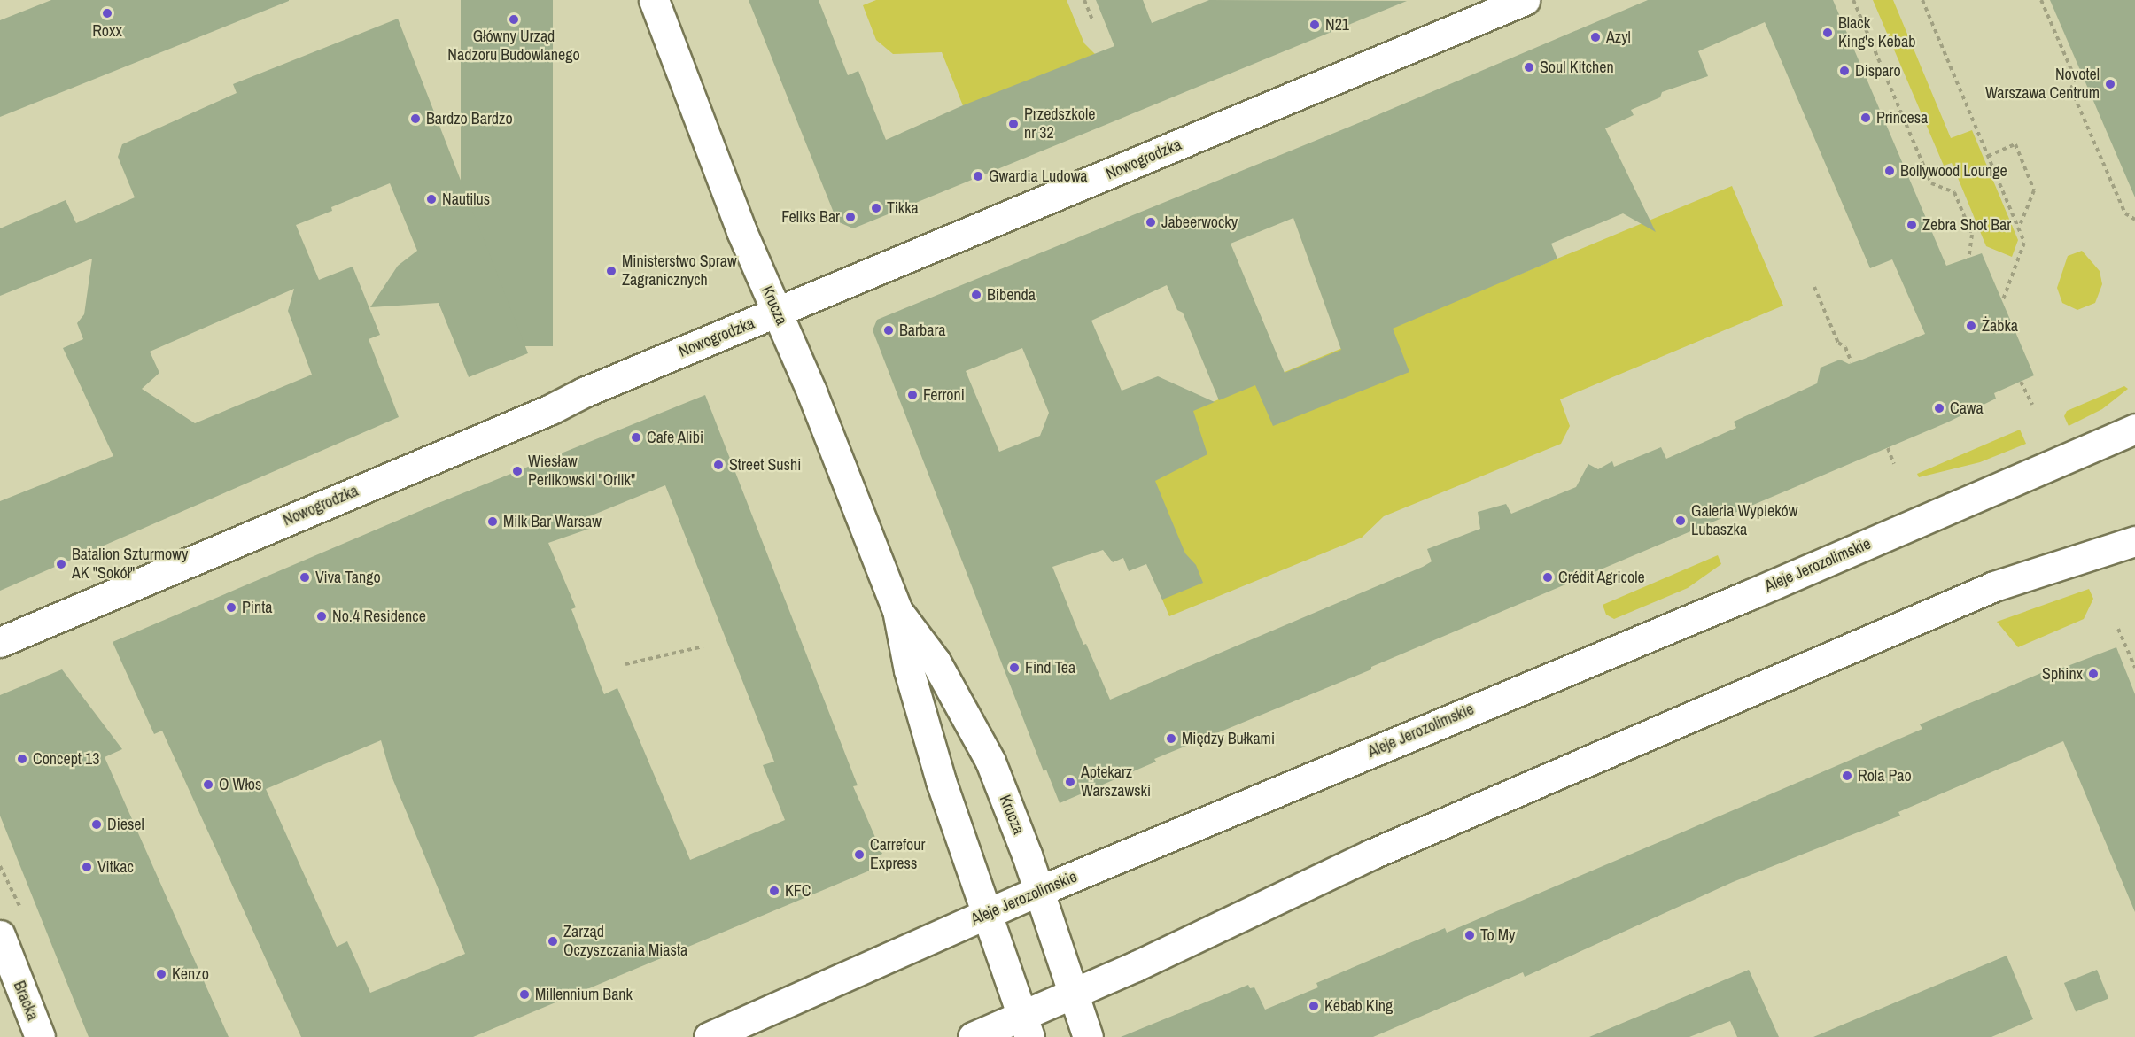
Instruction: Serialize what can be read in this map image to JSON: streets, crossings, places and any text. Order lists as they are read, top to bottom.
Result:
{
  "streets": {
    "street": [
      "Nowogrodzka",
      "Krucza",
      "Aleje Jerozolimskie",
      "Bracka"
    ]
  },
  "crossings": [
    ["Nowogrodzka", "Krucza"],
    ["Krucza", "Aleje Jerozolimskie"]
  ],
  "places": [
    "Roxx",
    "Główny Urząd Nadzoru Budowlanego",
    "N21",
    "Black King's Kebab",
    "Azyl",
    "Soul Kitchen",
    "Disparo",
    "Novotel Warszawa Centrum",
    "Princesa",
    "Bardzo Bardzo",
    "Przedszkole nr 32",
    "Bollywood Lounge",
    "Gwardia Ludowa",
    "Nautilus",
    "Tikka",
    "Feliks Bar",
    "Jabeerwocky",
    "Zebra Shot Bar",
    "Ministerstwo Spraw Zagranicznych",
    "Bibenda",
    "Żabka",
    "Barbara",
    "Ferroni",
    "Cawa",
    "Cafe Alibi",
    "Street Sushi",
    "Wiesław Perlikowski \"Orlik\"",
    "Galeria Wypieków Lubaszka",
    "Milk Bar Warsaw",
    "Batalion Szturmowy AK \"Sokół\"",
    "Viva Tango",
    "Crédit Agricole",
    "Pinta",
    "No.4 Residence",
    "Find Tea",
    "Sphinx",
    "Między Bułkami",
    "Concept 13",
    "Rola Pao",
    "Aptekarz Warszawski",
    "O Włos",
    "Diesel",
    "Carrefour Express",
    "Vitkac",
    "KFC",
    "To My",
    "Zarząd Oczyszczania Miasta",
    "Kenzo",
    "Millennium Bank",
    "Kebab King"
  ]
}
